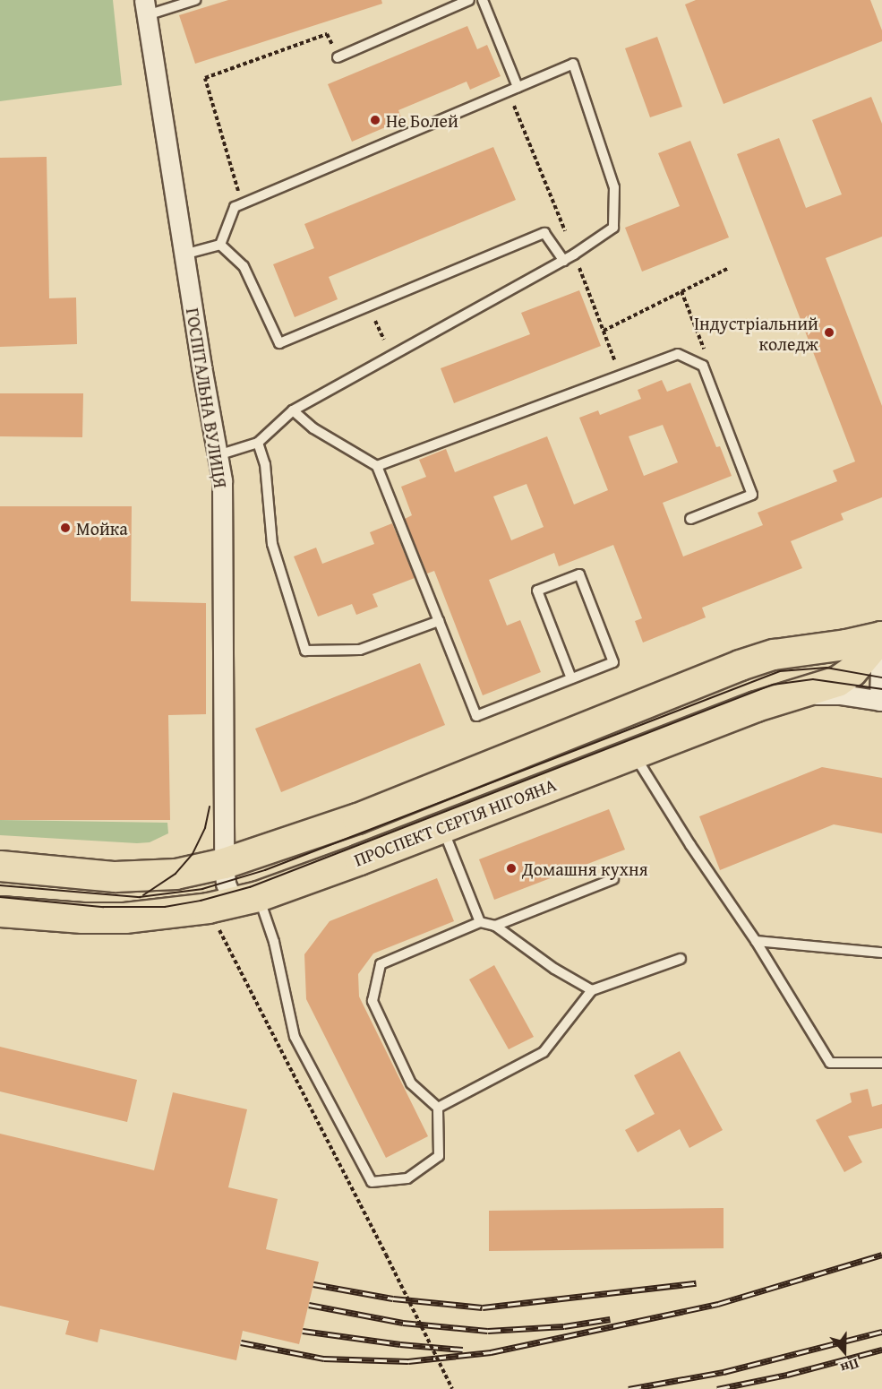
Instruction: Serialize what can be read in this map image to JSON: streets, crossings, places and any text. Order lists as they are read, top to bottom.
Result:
{
  "streets": {
    "highway": ["ПРОСПЕКТ СЕРГІЯ НІГОЯНА"],
    "street": ["ГОСПІТАЛЬНА ВУЛИЦЯ"]
  },
  "crossings": [
    ["ГОСПІТАЛЬНА ВУЛИЦЯ", "ПРОСПЕКТ СЕРГІЯ НІГОЯНА"]
  ],
  "places": [
    "Не Болей",
    "Індустріальний коледж",
    "Мойка",
    "Домашня кухня"
  ],
  "north": "bottom"
}
